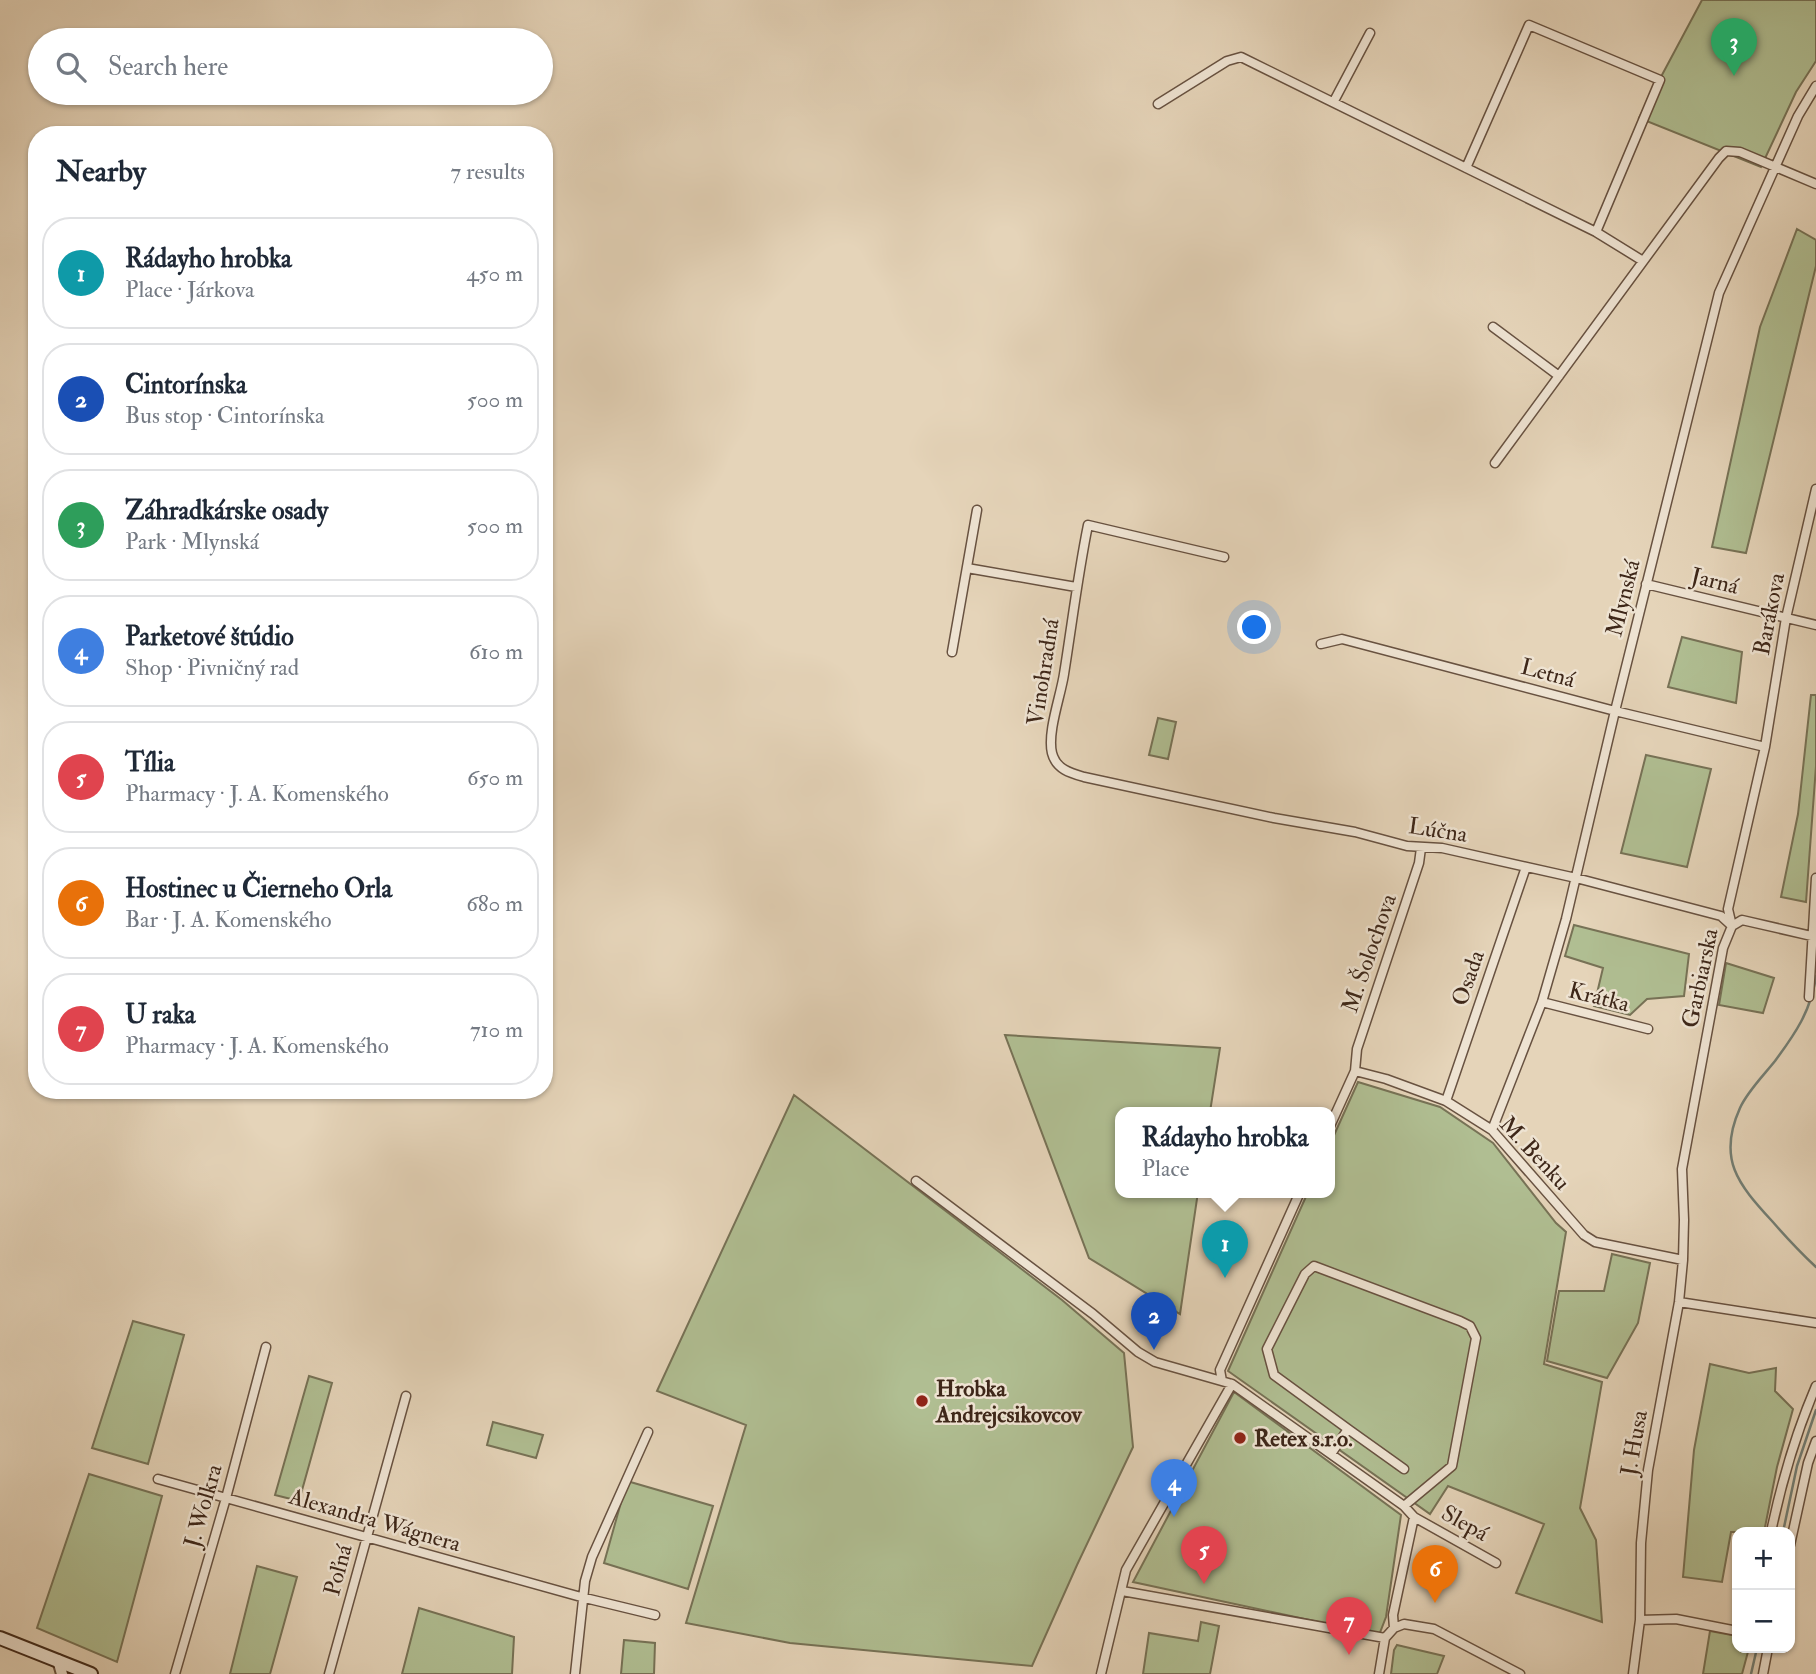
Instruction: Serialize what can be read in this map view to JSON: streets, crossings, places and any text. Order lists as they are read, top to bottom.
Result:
{
  "streets": {
    "street": [
      "Jarná",
      "Mlynská",
      "Barákova",
      "Vinohradná",
      "Letná",
      "Lúčna",
      "M. Šolochova",
      "Osada",
      "Garbiarska",
      "Krátka",
      "M. Benku",
      "J. Husa",
      "J. Wolkra",
      "Alexandra Wágnera",
      "Slepá",
      "Poľná"
    ]
  },
  "crossings": [
    ["Jarná", "Mlynská"],
    ["Jarná", "Barákova"],
    ["Mlynská", "Letná"],
    ["Mlynská", "Lúčna"],
    ["Mlynská", "Krátka"],
    ["Mlynská", "M. Benku"],
    ["Barákova", "Letná"],
    ["Barákova", "Garbiarska"],
    ["Vinohradná", "Lúčna"],
    ["Letná", "Garbiarska"],
    ["Lúčna", "M. Šolochova"],
    ["Lúčna", "Osada"],
    ["Lúčna", "Garbiarska"],
    ["M. Šolochova", "M. Benku"],
    ["Osada", "M. Benku"],
    ["Garbiarska", "J. Husa"],
    ["M. Benku", "J. Husa"],
    ["J. Wolkra", "Alexandra Wágnera"],
    ["Alexandra Wágnera", "Poľná"]
  ],
  "places": ["Hrobka Andrejcsikovcov", "Retex s.r.o."],
  "page": {
    "pins": [
      "3",
      "1",
      "2",
      "4",
      "5",
      "6",
      "7"
    ],
    "search": "Search here",
    "heading": ["Nearby", "7 results"],
    "list": [
      {
        "mark": "1",
        "name": "Rádayho hrobka",
        "note": "Place · Járkova",
        "value": "450 m"
      },
      {
        "mark": "2",
        "name": "Cintorínska",
        "note": "Bus stop · Cintorínska",
        "value": "500 m"
      },
      {
        "mark": "3",
        "name": "Záhradkárske osady",
        "note": "Park · Mlynská",
        "value": "500 m"
      },
      {
        "mark": "4",
        "name": "Parketové štúdio",
        "note": "Shop · Pivničný rad",
        "value": "610 m"
      },
      {
        "mark": "5",
        "name": "Tília",
        "note": "Pharmacy · J. A. Komenského",
        "value": "650 m"
      },
      {
        "mark": "6",
        "name": "Hostinec u Čierneho Orla",
        "note": "Bar · J. A. Komenského",
        "value": "680 m"
      },
      {
        "mark": "7",
        "name": "U raka",
        "note": "Pharmacy · J. A. Komenského",
        "value": "710 m"
      }
    ],
    "popup": ["Rádayho hrobka", "Place"],
    "map_buttons": ["+", "−"]
  }
}
